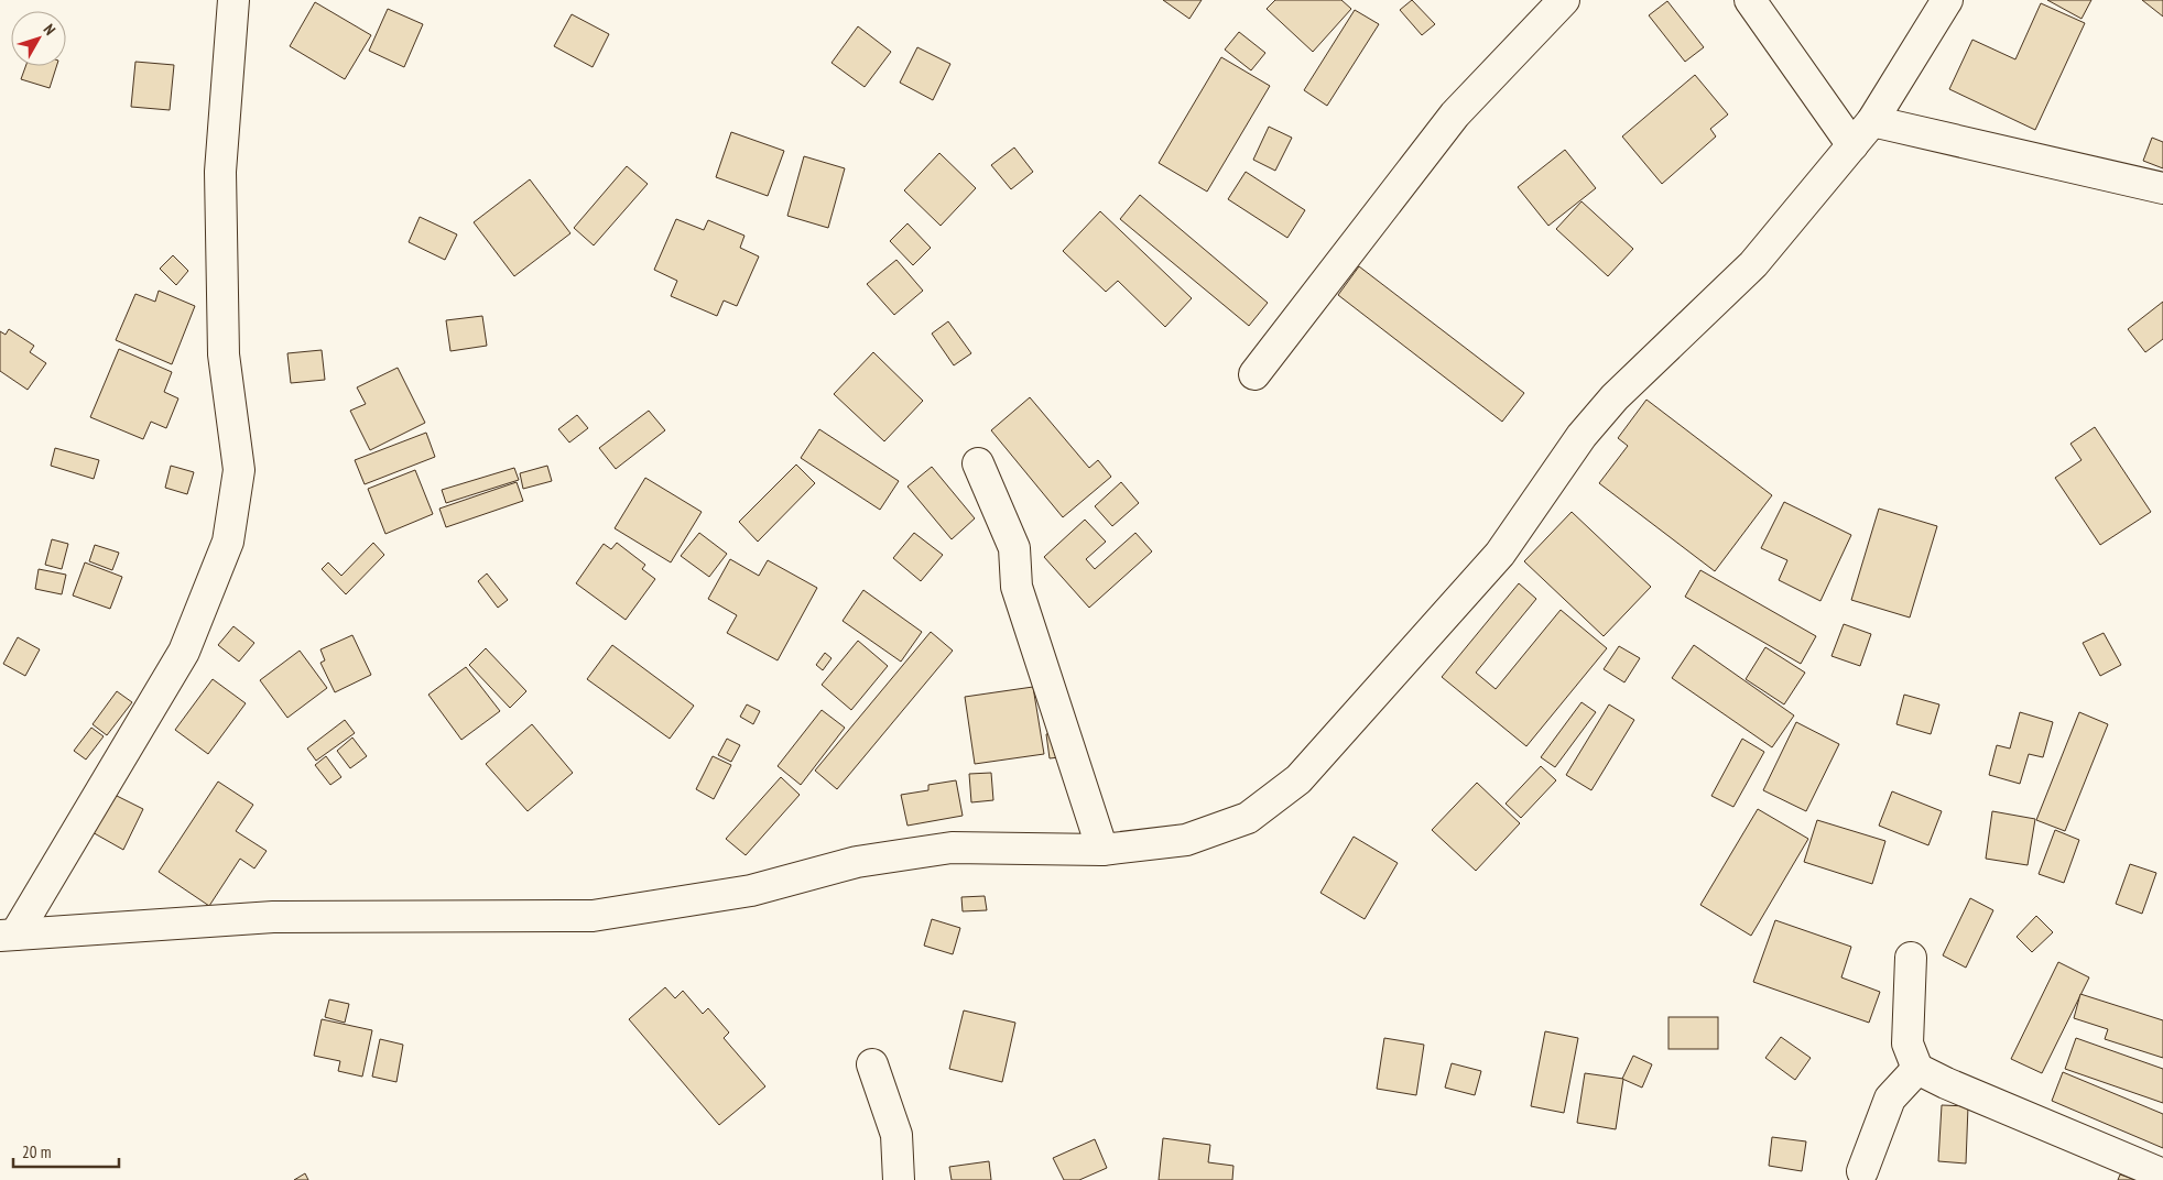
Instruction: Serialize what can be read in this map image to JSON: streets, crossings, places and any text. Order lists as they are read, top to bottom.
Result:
{
  "scale_bar": "20 m",
  "north": "top right"
}
